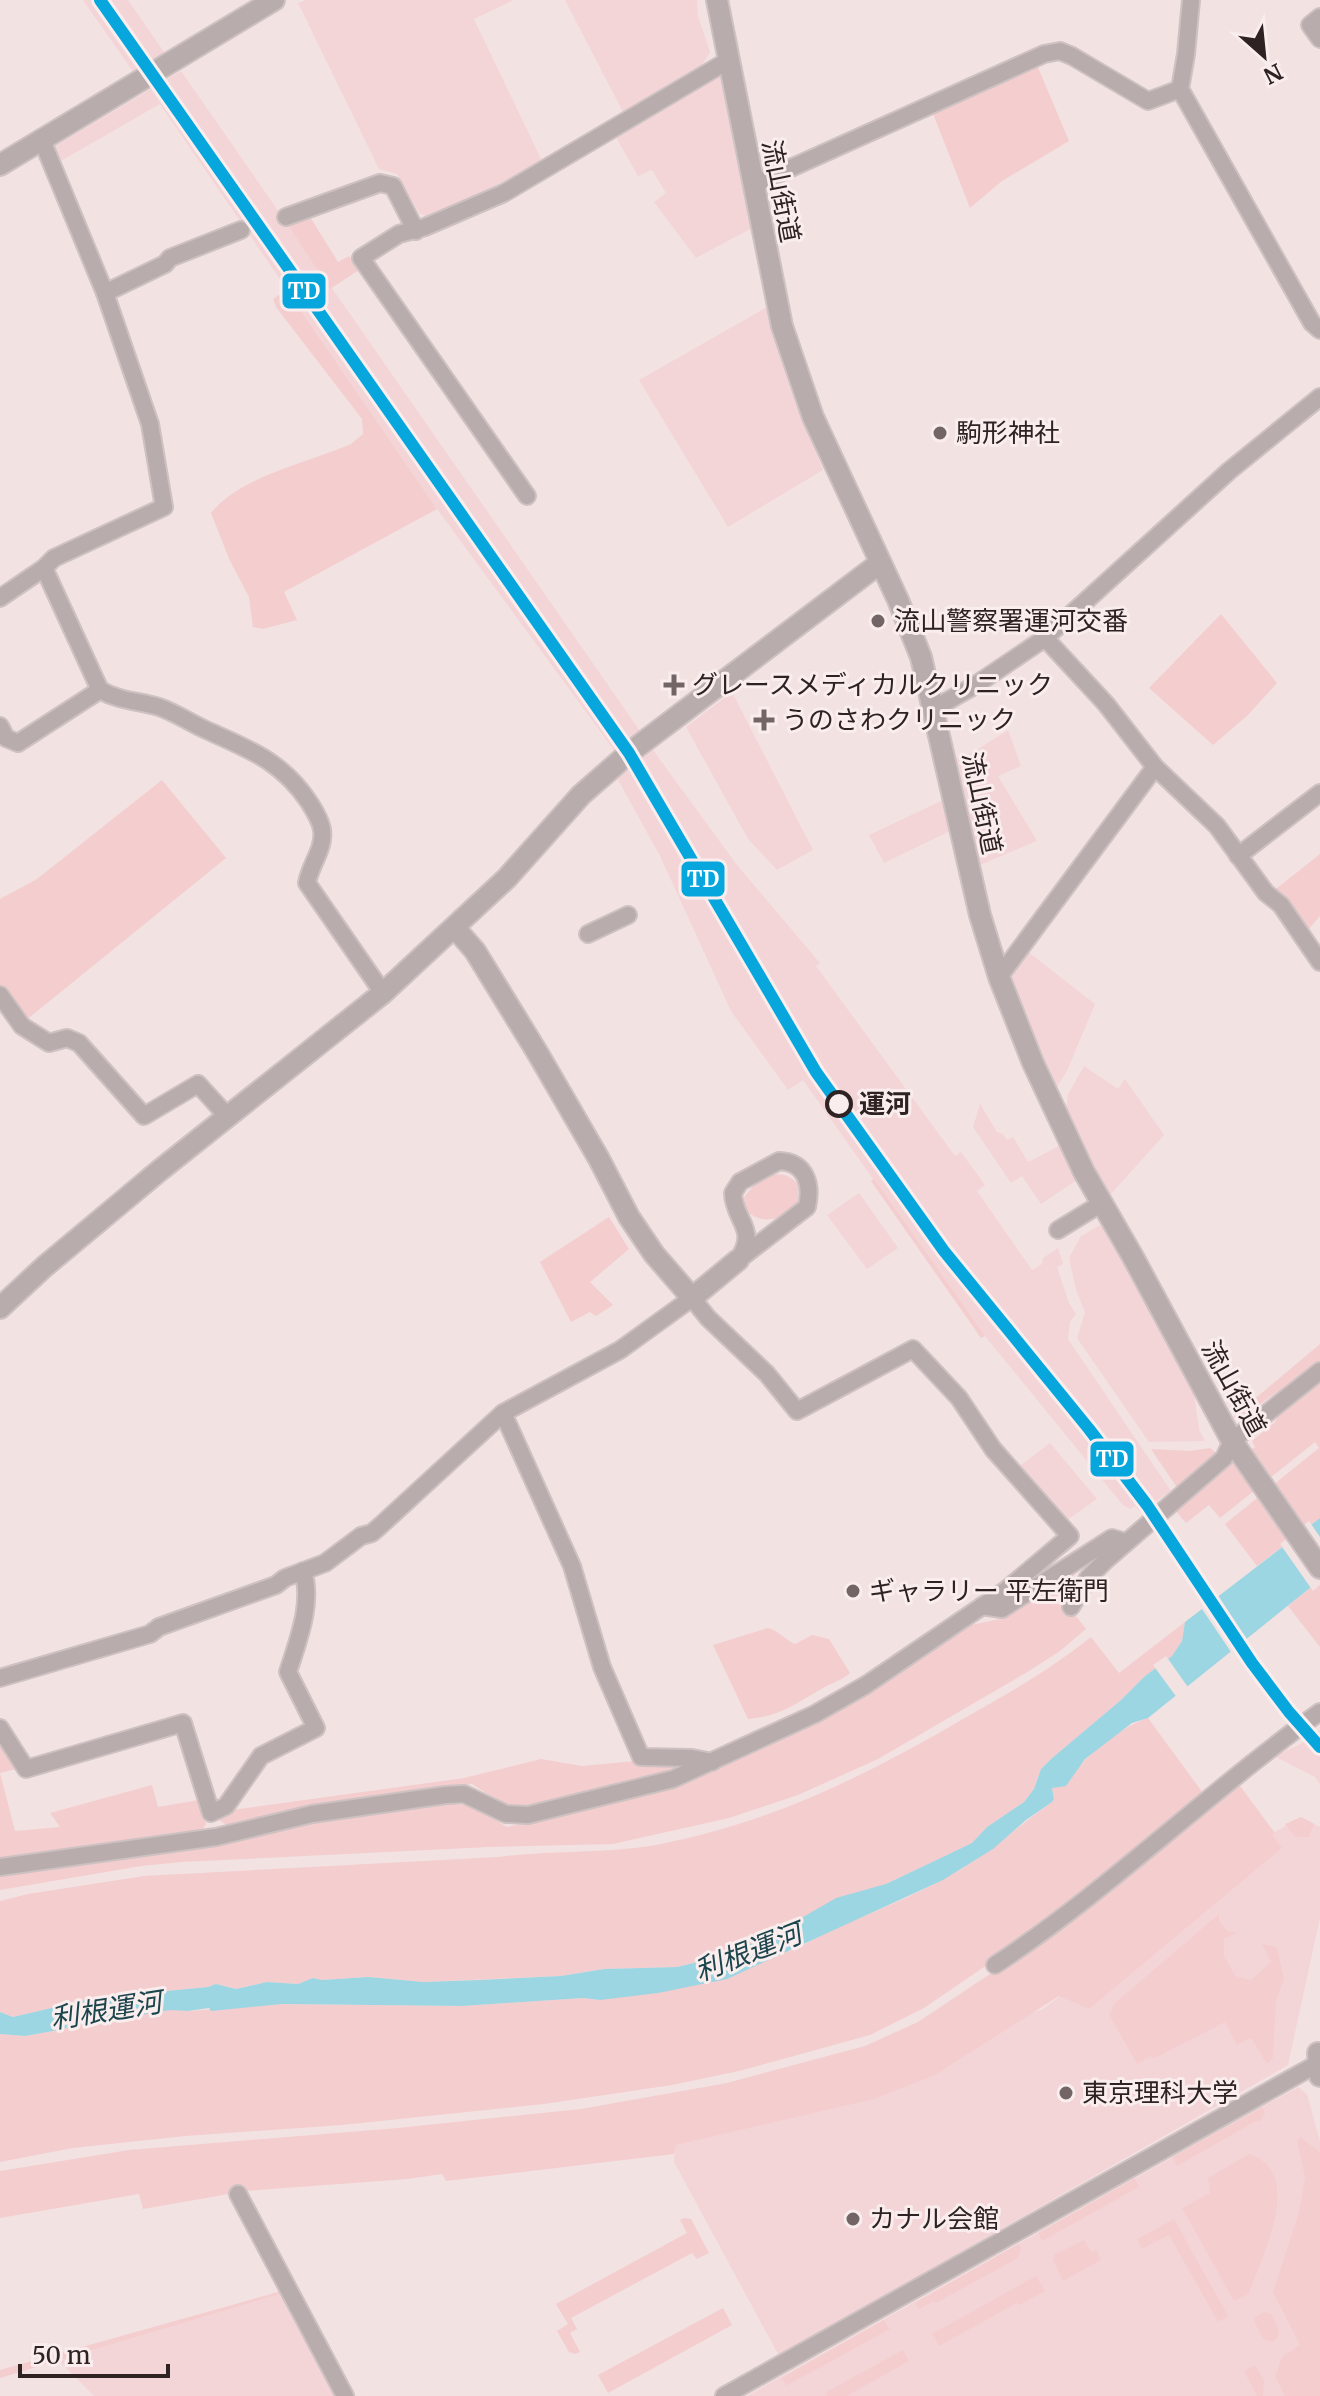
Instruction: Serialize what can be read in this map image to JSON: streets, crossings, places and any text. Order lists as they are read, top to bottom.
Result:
{
  "streets": {
    "street": ["流山街道"]
  },
  "water": ["利根運河"],
  "places": {
    "other": [
      "駒形神社",
      "流山警察署運河交番",
      "運河",
      "ギャラリー 平左衛門",
      "東京理科大学",
      "カナル会館"
    ],
    "health": ["グレースメディカルクリニック", "うのさわクリニック"]
  },
  "lines": ["transit line TD"],
  "scale_bar": "50 m",
  "north": "bottom right"
}
